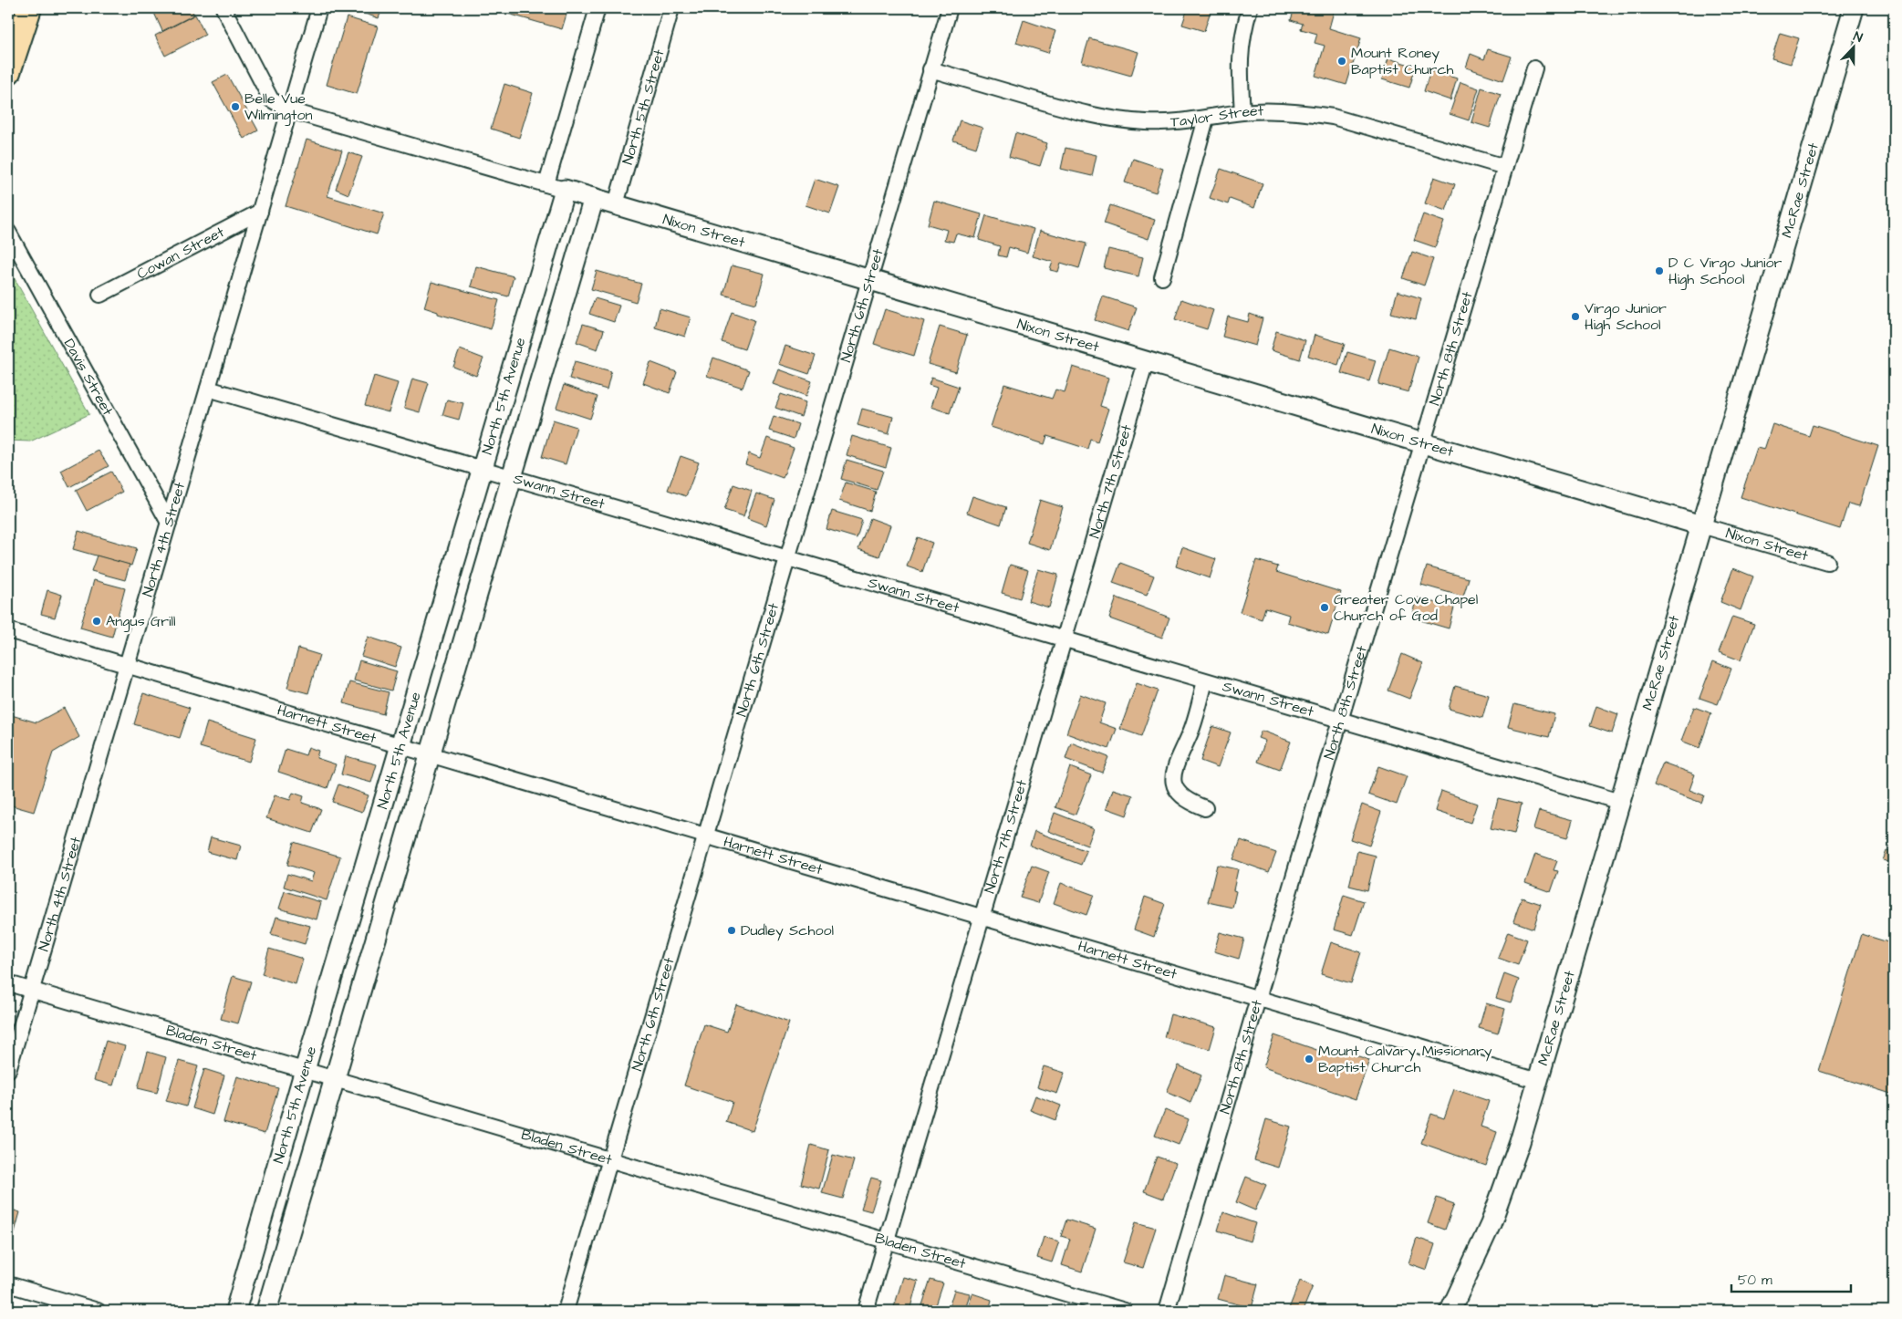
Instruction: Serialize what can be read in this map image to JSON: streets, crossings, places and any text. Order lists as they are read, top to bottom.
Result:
{
  "streets": {
    "street": [
      "North 5th Street",
      "Taylor Street",
      "McRae Street",
      "Nixon Street",
      "Cowan Street",
      "North 6th Street",
      "North 8th Street",
      "Davis Street",
      "North 5th Avenue",
      "North 7th Street",
      "Swann Street",
      "North 4th Street",
      "Harnett Street",
      "Bladen Street"
    ]
  },
  "crossings": [
    ["North 5th Street", "Nixon Street"],
    ["Taylor Street", "North 6th Street"],
    ["Taylor Street", "North 8th Street"],
    ["McRae Street", "Nixon Street"],
    ["McRae Street", "Swann Street"],
    ["McRae Street", "Harnett Street"],
    ["Nixon Street", "North 6th Street"],
    ["Nixon Street", "North 8th Street"],
    ["Nixon Street", "North 5th Avenue"],
    ["Nixon Street", "North 7th Street"],
    ["Nixon Street", "North 4th Street"],
    ["Cowan Street", "North 4th Street"],
    ["North 6th Street", "Swann Street"],
    ["North 6th Street", "Harnett Street"],
    ["North 6th Street", "Bladen Street"],
    ["North 8th Street", "Swann Street"],
    ["North 8th Street", "Harnett Street"],
    ["Davis Street", "North 4th Street"],
    ["North 5th Avenue", "Swann Street"],
    ["North 5th Avenue", "Harnett Street"],
    ["North 5th Avenue", "Bladen Street"],
    ["North 7th Street", "Swann Street"],
    ["North 7th Street", "Harnett Street"],
    ["North 7th Street", "Bladen Street"],
    ["Swann Street", "North 4th Street"],
    ["North 4th Street", "Harnett Street"],
    ["North 4th Street", "Bladen Street"]
  ],
  "places": [
    "Mount Roney Baptist Church",
    "Belle Vue Wilmington",
    "D C Virgo Junior High School",
    "Virgo Junior High School",
    "Greater Cove Chapel Church of God",
    "Angus Grill",
    "Dudley School",
    "Mount Calvary Missionary Baptist Church"
  ],
  "scale_bar": "50 m",
  "north": "top"
}
